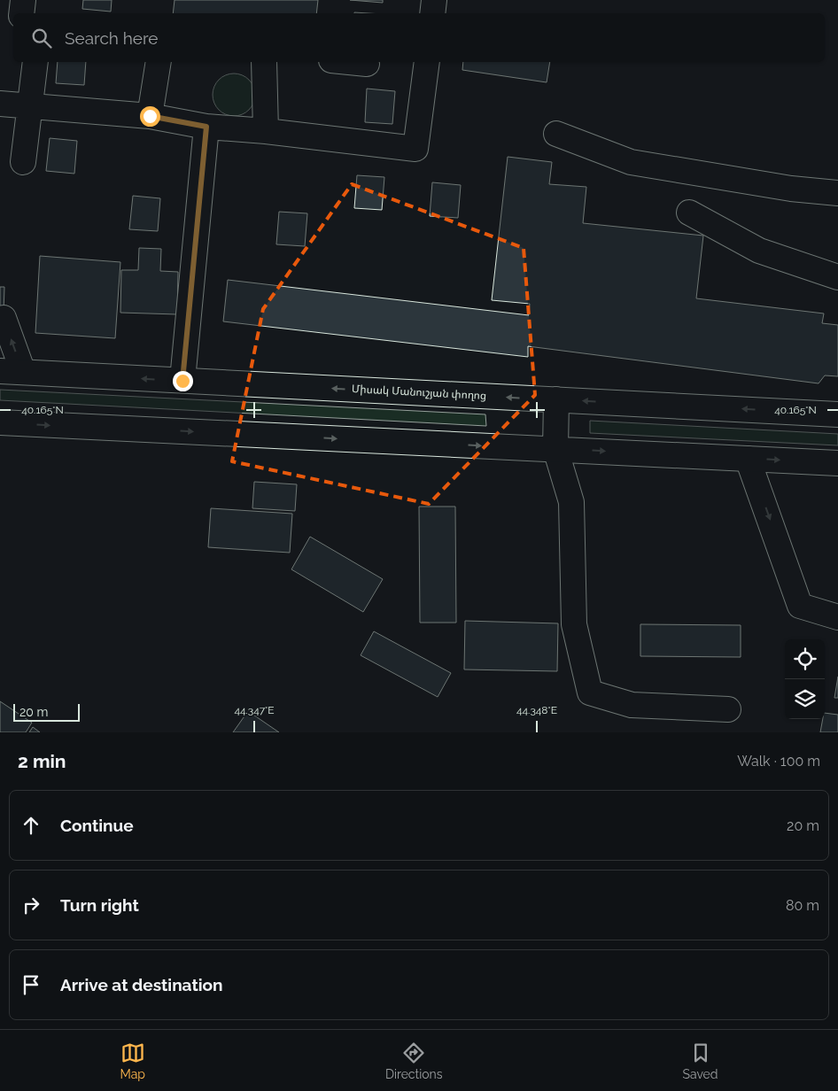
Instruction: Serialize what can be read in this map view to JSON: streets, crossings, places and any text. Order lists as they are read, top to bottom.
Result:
{
  "streets": {
    "main road": ["Միսակ Մանուշյան փողոց"]
  },
  "scale_bar": "20 m",
  "page": {
    "search": "Search here",
    "scale": "20 m",
    "heading": ["2 min", "Walk · 100 m"],
    "list": [
      ["Continue", "20 m"],
      ["Turn right", "80 m"],
      "Arrive at destination"
    ],
    "nav": ["Map", "Directions", "Saved"]
  },
  "coordinates": ["40.165°N", "44.347°E", "44.348°E"]
}
